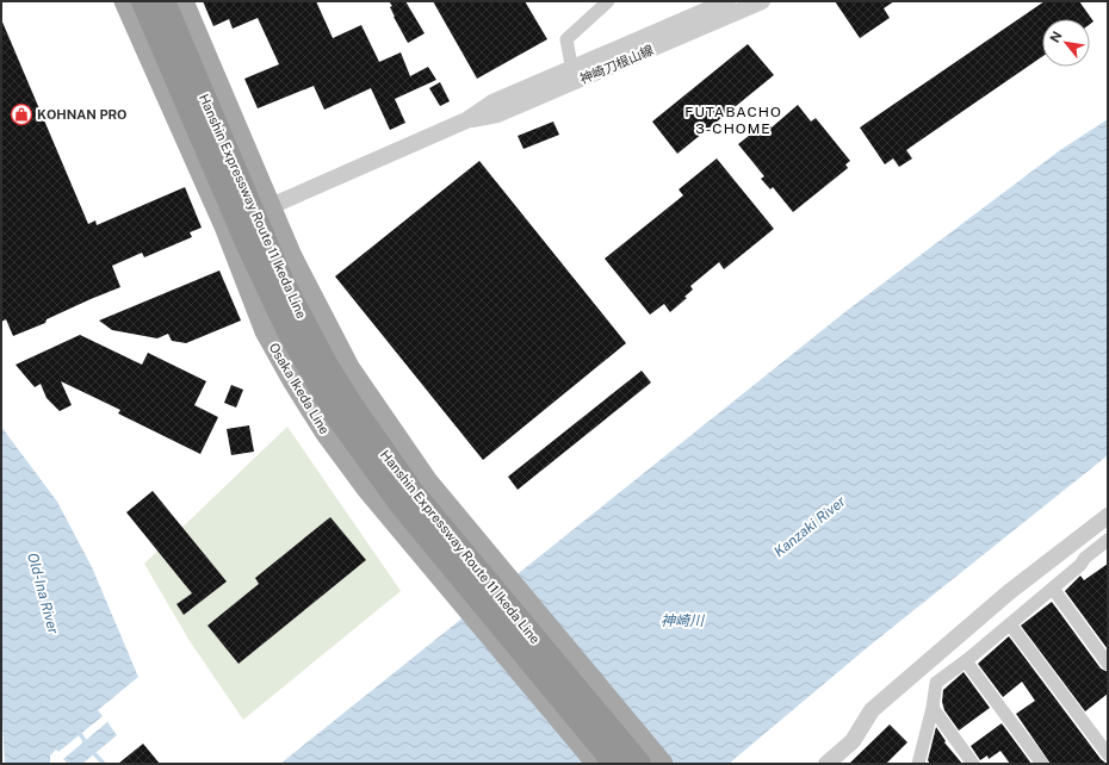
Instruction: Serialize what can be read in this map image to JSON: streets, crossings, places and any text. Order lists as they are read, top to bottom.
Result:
{
  "streets": {
    "highway": ["Hanshin Expressway Route 11 Ikeda Line"],
    "main road": ["Osaka Ikeda Line"],
    "street": ["神崎刀根山線"]
  },
  "crossings": [
    ["神崎刀根山線", "Osaka Ikeda Line"]
  ],
  "districts": ["FUTABACHO 3-CHOME"],
  "water": ["Kanzaki River", "Old-Ina River", "神崎川"],
  "places": {
    "shop": ["KOHNAN PRO"]
  },
  "north": "top left"
}
